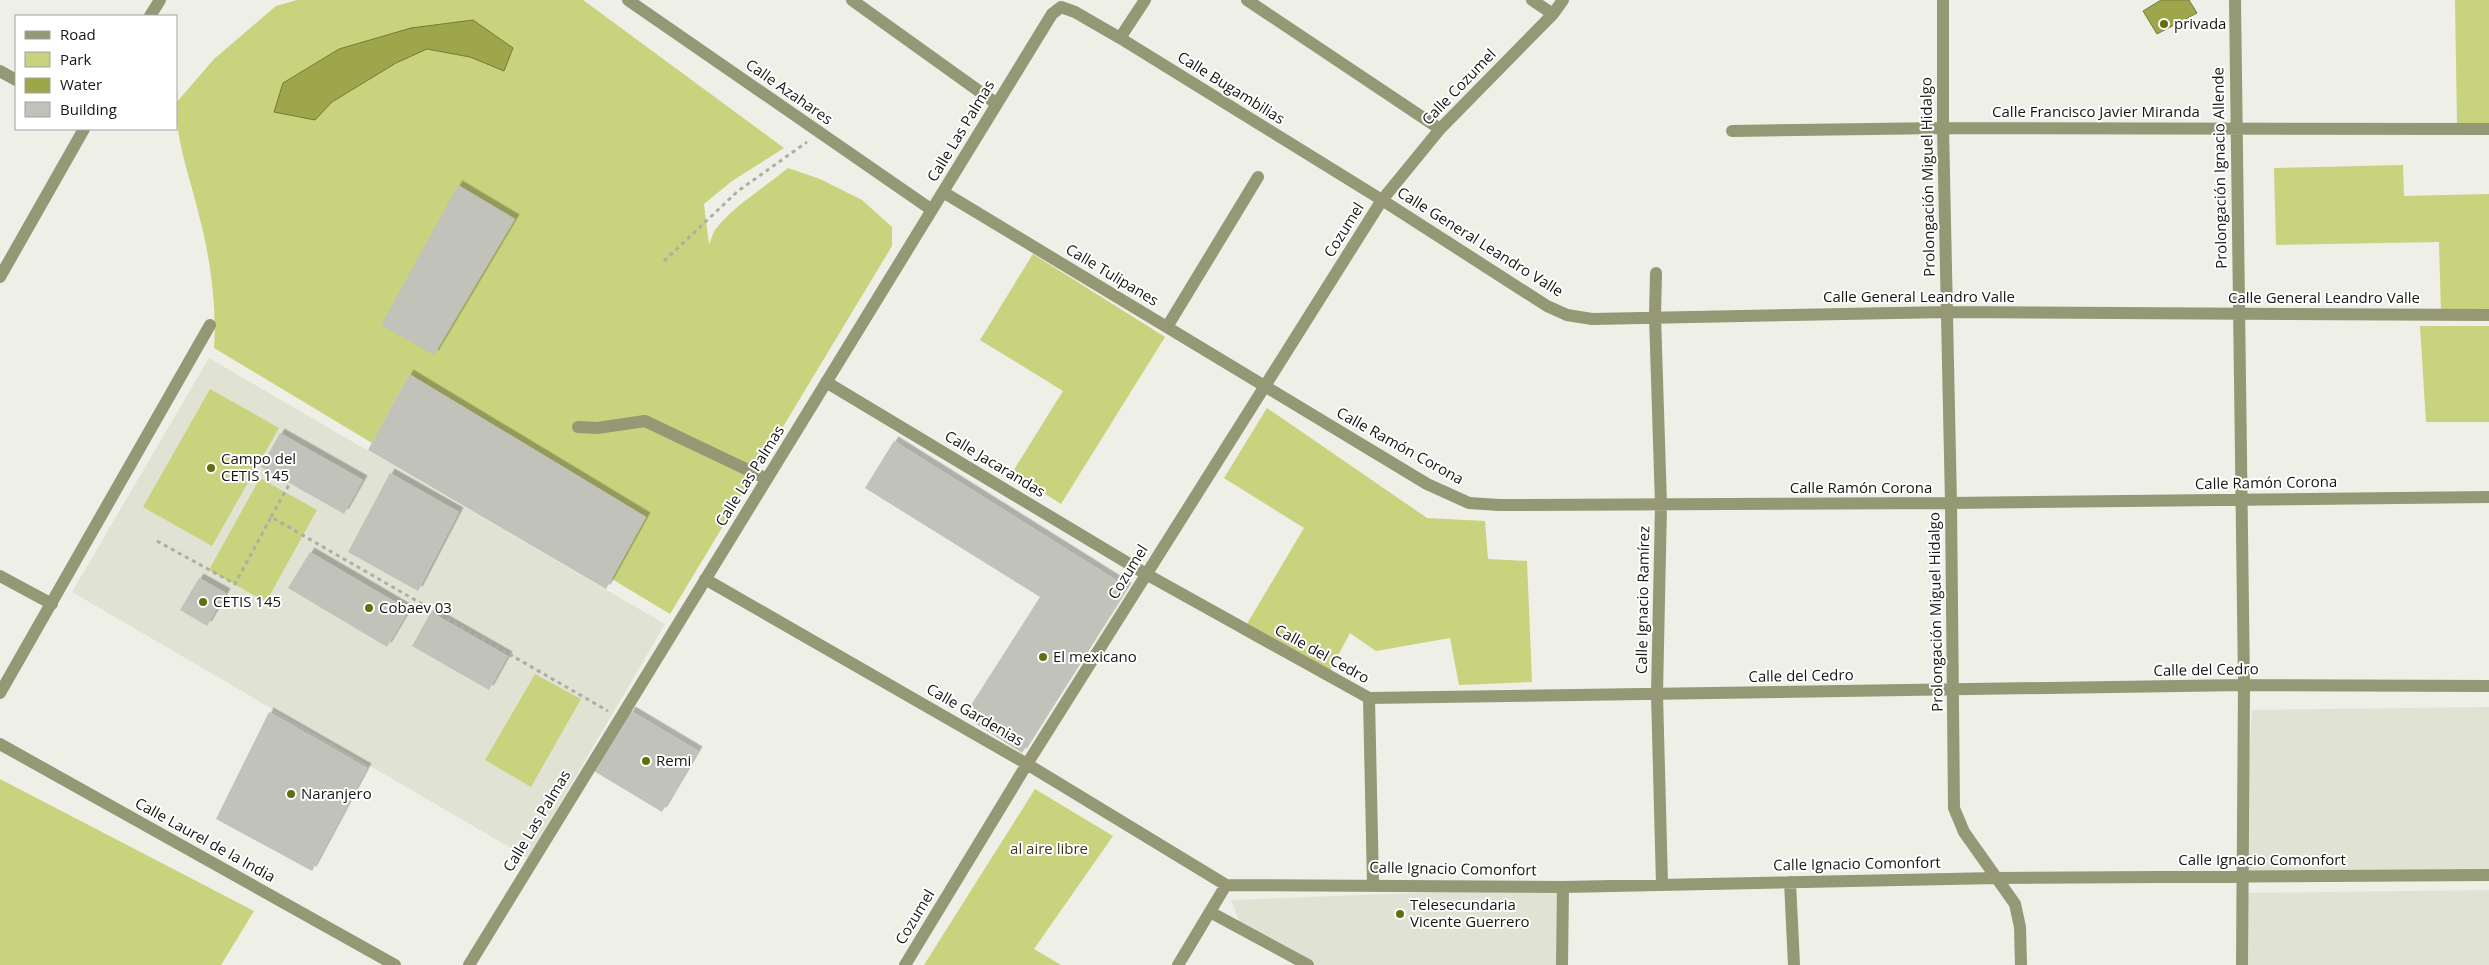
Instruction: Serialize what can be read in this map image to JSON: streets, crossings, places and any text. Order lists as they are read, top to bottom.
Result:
{
  "streets": {
    "street": [
      "Calle Cozumel",
      "Calle Bugambilias",
      "Calle Azahares",
      "Calle Francisco Javier Miranda",
      "Calle Las Palmas",
      "Prolongación Ignacio Allende",
      "Prolongación Miguel Hidalgo",
      "Cozumel",
      "Calle General Leandro Valle",
      "Calle Tulipanes",
      "Calle Ramón Corona",
      "Calle Jacarandas",
      "Calle Ignacio Ramírez",
      "Calle del Cedro",
      "Calle Gardenias",
      "Calle Laurel de la India",
      "Calle Ignacio Comonfort"
    ]
  },
  "crossings": [
    ["Calle Cozumel", "Calle Bugambilias"],
    ["Calle Cozumel", "Cozumel"],
    ["Calle Cozumel", "Calle General Leandro Valle"],
    ["Calle Bugambilias", "Calle Las Palmas"],
    ["Calle Bugambilias", "Cozumel"],
    ["Calle Bugambilias", "Calle General Leandro Valle"],
    ["Calle Azahares", "Calle Las Palmas"],
    ["Calle Francisco Javier Miranda", "Prolongación Ignacio Allende"],
    ["Calle Francisco Javier Miranda", "Prolongación Miguel Hidalgo"],
    ["Calle Las Palmas", "Calle Tulipanes"],
    ["Calle Las Palmas", "Calle Jacarandas"],
    ["Calle Las Palmas", "Calle Gardenias"],
    ["Prolongación Ignacio Allende", "Calle General Leandro Valle"],
    ["Prolongación Ignacio Allende", "Calle Ramón Corona"],
    ["Prolongación Ignacio Allende", "Calle del Cedro"],
    ["Prolongación Ignacio Allende", "Calle Ignacio Comonfort"],
    ["Prolongación Miguel Hidalgo", "Calle General Leandro Valle"],
    ["Prolongación Miguel Hidalgo", "Calle Ramón Corona"],
    ["Prolongación Miguel Hidalgo", "Calle del Cedro"],
    ["Prolongación Miguel Hidalgo", "Calle Ignacio Comonfort"],
    ["Cozumel", "Calle General Leandro Valle"],
    ["Cozumel", "Calle Tulipanes"],
    ["Cozumel", "Calle Ramón Corona"],
    ["Cozumel", "Calle Jacarandas"],
    ["Cozumel", "Calle del Cedro"],
    ["Cozumel", "Calle Gardenias"],
    ["Calle General Leandro Valle", "Calle Ignacio Ramírez"],
    ["Calle Tulipanes", "Calle Ramón Corona"],
    ["Calle Ramón Corona", "Calle Ignacio Ramírez"],
    ["Calle Jacarandas", "Calle del Cedro"],
    ["Calle Ignacio Ramírez", "Calle del Cedro"],
    ["Calle Ignacio Ramírez", "Calle Ignacio Comonfort"],
    ["Calle Gardenias", "Calle Ignacio Comonfort"]
  ],
  "parks": ["al aire libre"],
  "places": [
    "privada",
    "Campo del CETIS 145",
    "CETIS 145",
    "Cobaev 03",
    "El mexicano",
    "Remi",
    "Naranjero",
    "Telesecundaria Vicente Guerrero"
  ],
  "legend": [
    "Road",
    "Park",
    "Water",
    "Building"
  ]
}
